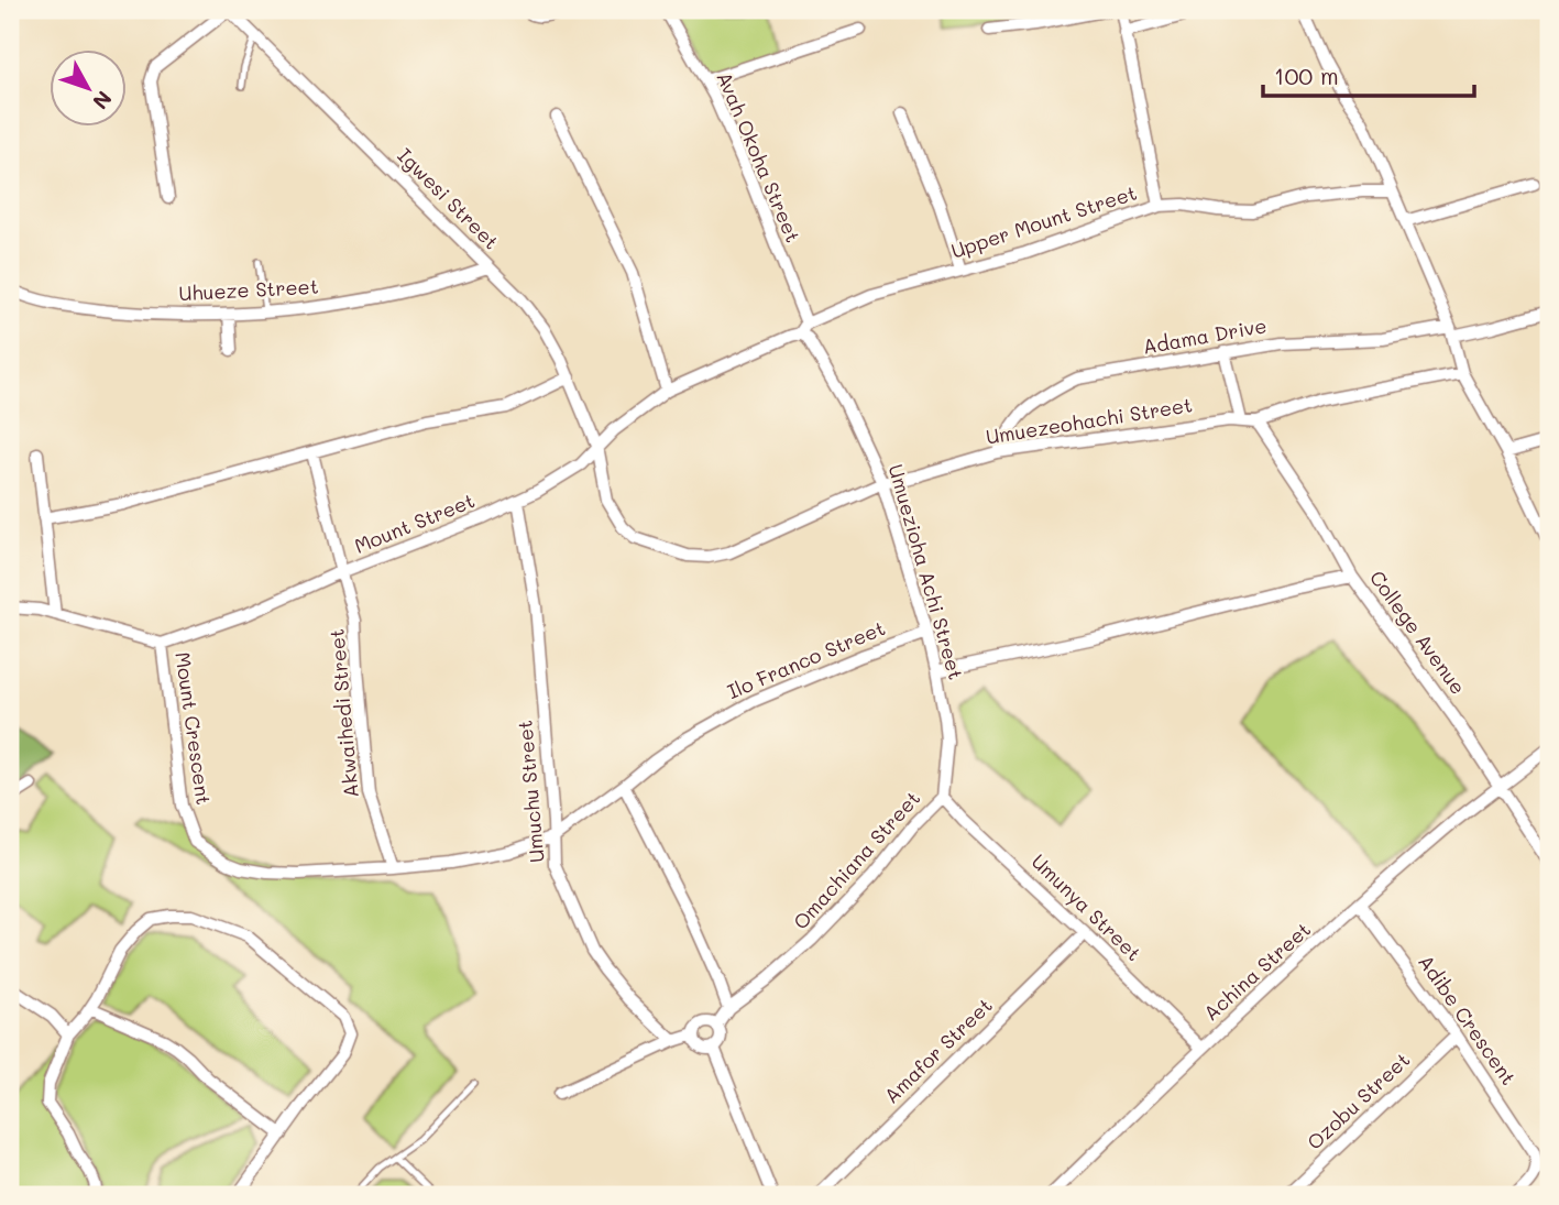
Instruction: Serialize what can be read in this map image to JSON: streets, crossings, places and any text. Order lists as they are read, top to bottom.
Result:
{
  "streets": {
    "street": [
      "Avah Okoha Street",
      "Igwesi Street",
      "Upper Mount Street",
      "Uhueze Street",
      "Adama Drive",
      "Umuezeohachi Street",
      "Mount Street",
      "Umuezioha Achi Street",
      "College Avenue",
      "Ilo Franco Street",
      "Akwaihedi Street",
      "Mount Crescent",
      "Umuchu Street",
      "Omachiana Street",
      "Umunya Street",
      "Achina Street",
      "Adibe Crescent",
      "Amafor Street",
      "Ozobu Street"
    ]
  },
  "crossings": [
    ["Avah Okoha Street", "Upper Mount Street"],
    ["Avah Okoha Street", "Mount Street"],
    ["Avah Okoha Street", "Umuezioha Achi Street"],
    ["Igwesi Street", "Uhueze Street"],
    ["Igwesi Street", "Umuezeohachi Street"],
    ["Igwesi Street", "Mount Street"],
    ["Upper Mount Street", "Mount Street"],
    ["Upper Mount Street", "Umuezioha Achi Street"],
    ["Adama Drive", "Umuezeohachi Street"],
    ["Umuezeohachi Street", "Mount Street"],
    ["Umuezeohachi Street", "Umuezioha Achi Street"],
    ["Umuezeohachi Street", "College Avenue"],
    ["Mount Street", "Umuezioha Achi Street"],
    ["Mount Street", "Akwaihedi Street"],
    ["Mount Street", "Mount Crescent"],
    ["Mount Street", "Umuchu Street"],
    ["Umuezioha Achi Street", "Ilo Franco Street"],
    ["Umuezioha Achi Street", "Omachiana Street"],
    ["Umuezioha Achi Street", "Umunya Street"],
    ["College Avenue", "Achina Street"],
    ["Ilo Franco Street", "Umuchu Street"],
    ["Akwaihedi Street", "Mount Crescent"],
    ["Omachiana Street", "Umunya Street"],
    ["Umunya Street", "Achina Street"],
    ["Umunya Street", "Amafor Street"],
    ["Achina Street", "Adibe Crescent"],
    ["Adibe Crescent", "Ozobu Street"]
  ],
  "scale_bar": "100 m",
  "north": "bottom right"
}
